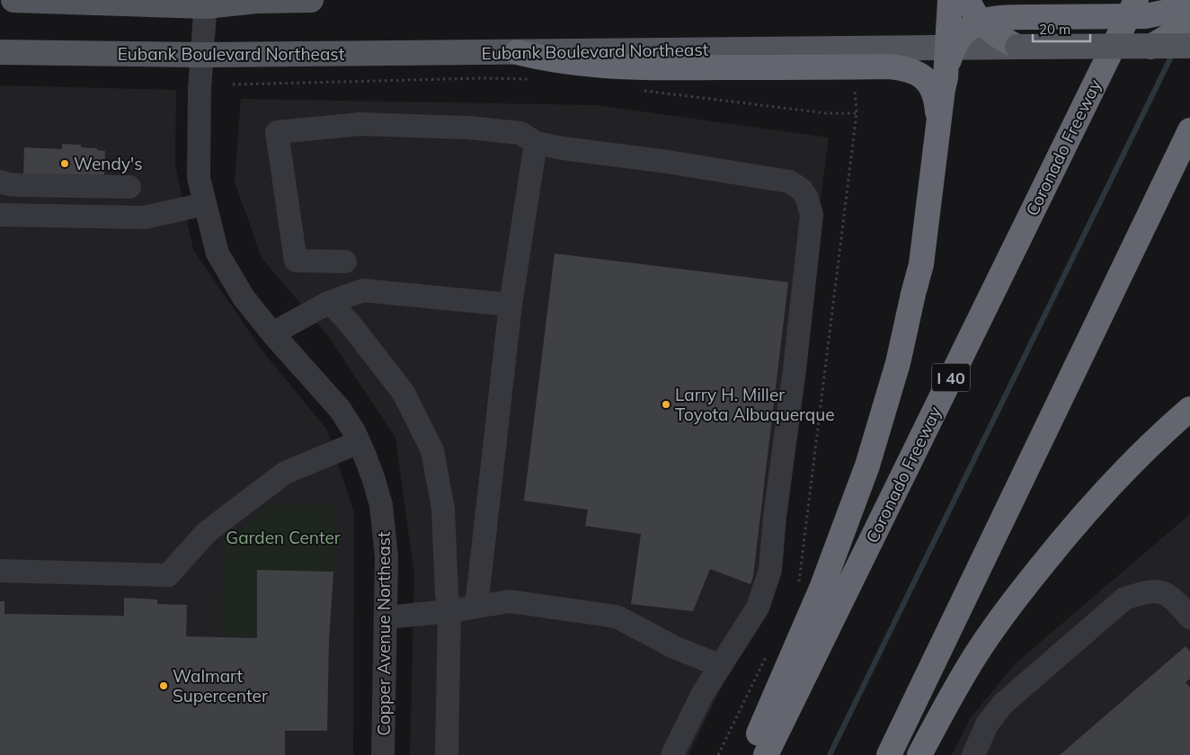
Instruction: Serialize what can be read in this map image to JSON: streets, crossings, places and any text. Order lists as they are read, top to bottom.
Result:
{
  "streets": {
    "highway": ["Coronado Freeway", "I 40"],
    "main road": ["Eubank Boulevard Northeast"],
    "street": ["Copper Avenue Northeast"]
  },
  "crossings": [
    ["Eubank Boulevard Northeast", "Copper Avenue Northeast"]
  ],
  "parks": ["Garden Center"],
  "places": ["Wendy's", "Larry H. Miller Toyota Albuquerque", "Walmart Supercenter"],
  "scale_bar": "20 m"
}
